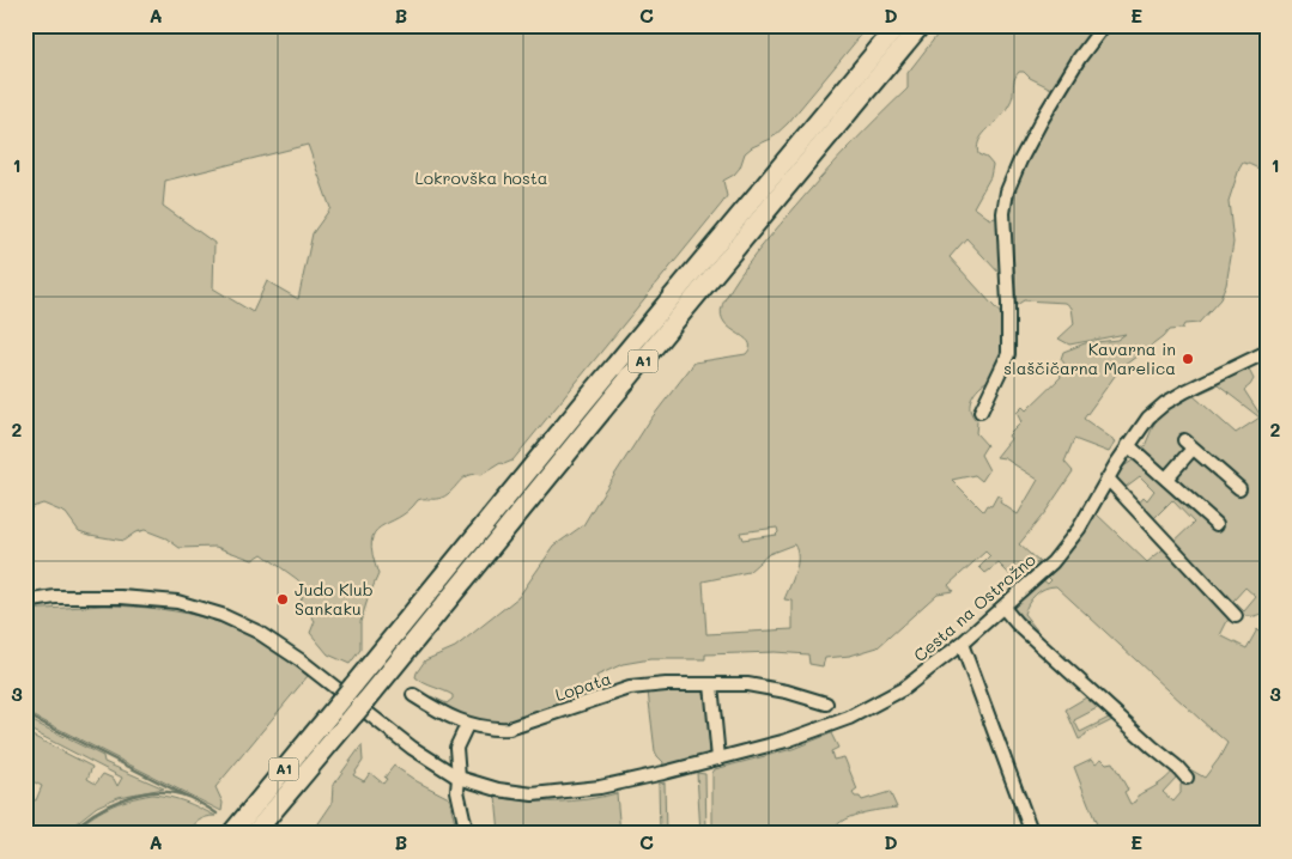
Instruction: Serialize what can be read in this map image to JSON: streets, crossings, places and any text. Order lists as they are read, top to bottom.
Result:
{
  "streets": {
    "highway": ["A1"],
    "street": ["Cesta na Ostrožno", "Lopata"]
  },
  "parks": ["Lokrovška hosta"],
  "places": ["Kavarna in slaščičarna Marelica", "Judo Klub Sankaku"],
  "grid": {
    "columns": [
      "A",
      "B",
      "C",
      "D",
      "E"
    ],
    "rows": ["1", "2", "3"]
  }
}
